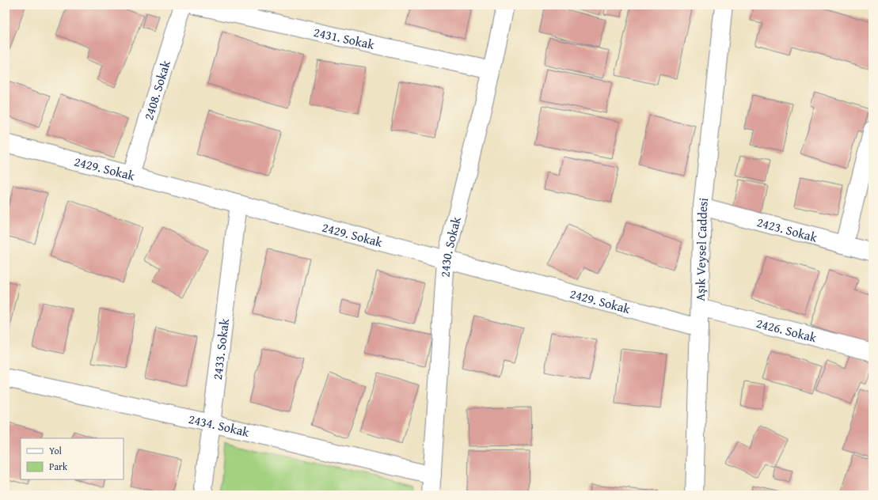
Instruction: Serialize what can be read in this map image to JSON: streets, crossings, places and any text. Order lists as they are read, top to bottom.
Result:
{
  "streets": {
    "street": [
      "2431. Sokak",
      "2408. Sokak",
      "2429. Sokak",
      "2423. Sokak",
      "2430. Sokak",
      "Aşık Veysel Caddesi",
      "2426. Sokak",
      "2433. Sokak",
      "2434. Sokak"
    ]
  },
  "crossings": [
    ["2431. Sokak", "2430. Sokak"],
    ["2408. Sokak", "2429. Sokak"],
    ["2429. Sokak", "2430. Sokak"],
    ["2429. Sokak", "Aşık Veysel Caddesi"],
    ["2429. Sokak", "2433. Sokak"],
    ["2423. Sokak", "Aşık Veysel Caddesi"],
    ["2430. Sokak", "2434. Sokak"],
    ["Aşık Veysel Caddesi", "2426. Sokak"],
    ["2433. Sokak", "2434. Sokak"]
  ],
  "legend": ["Yol", "Park"]
}
